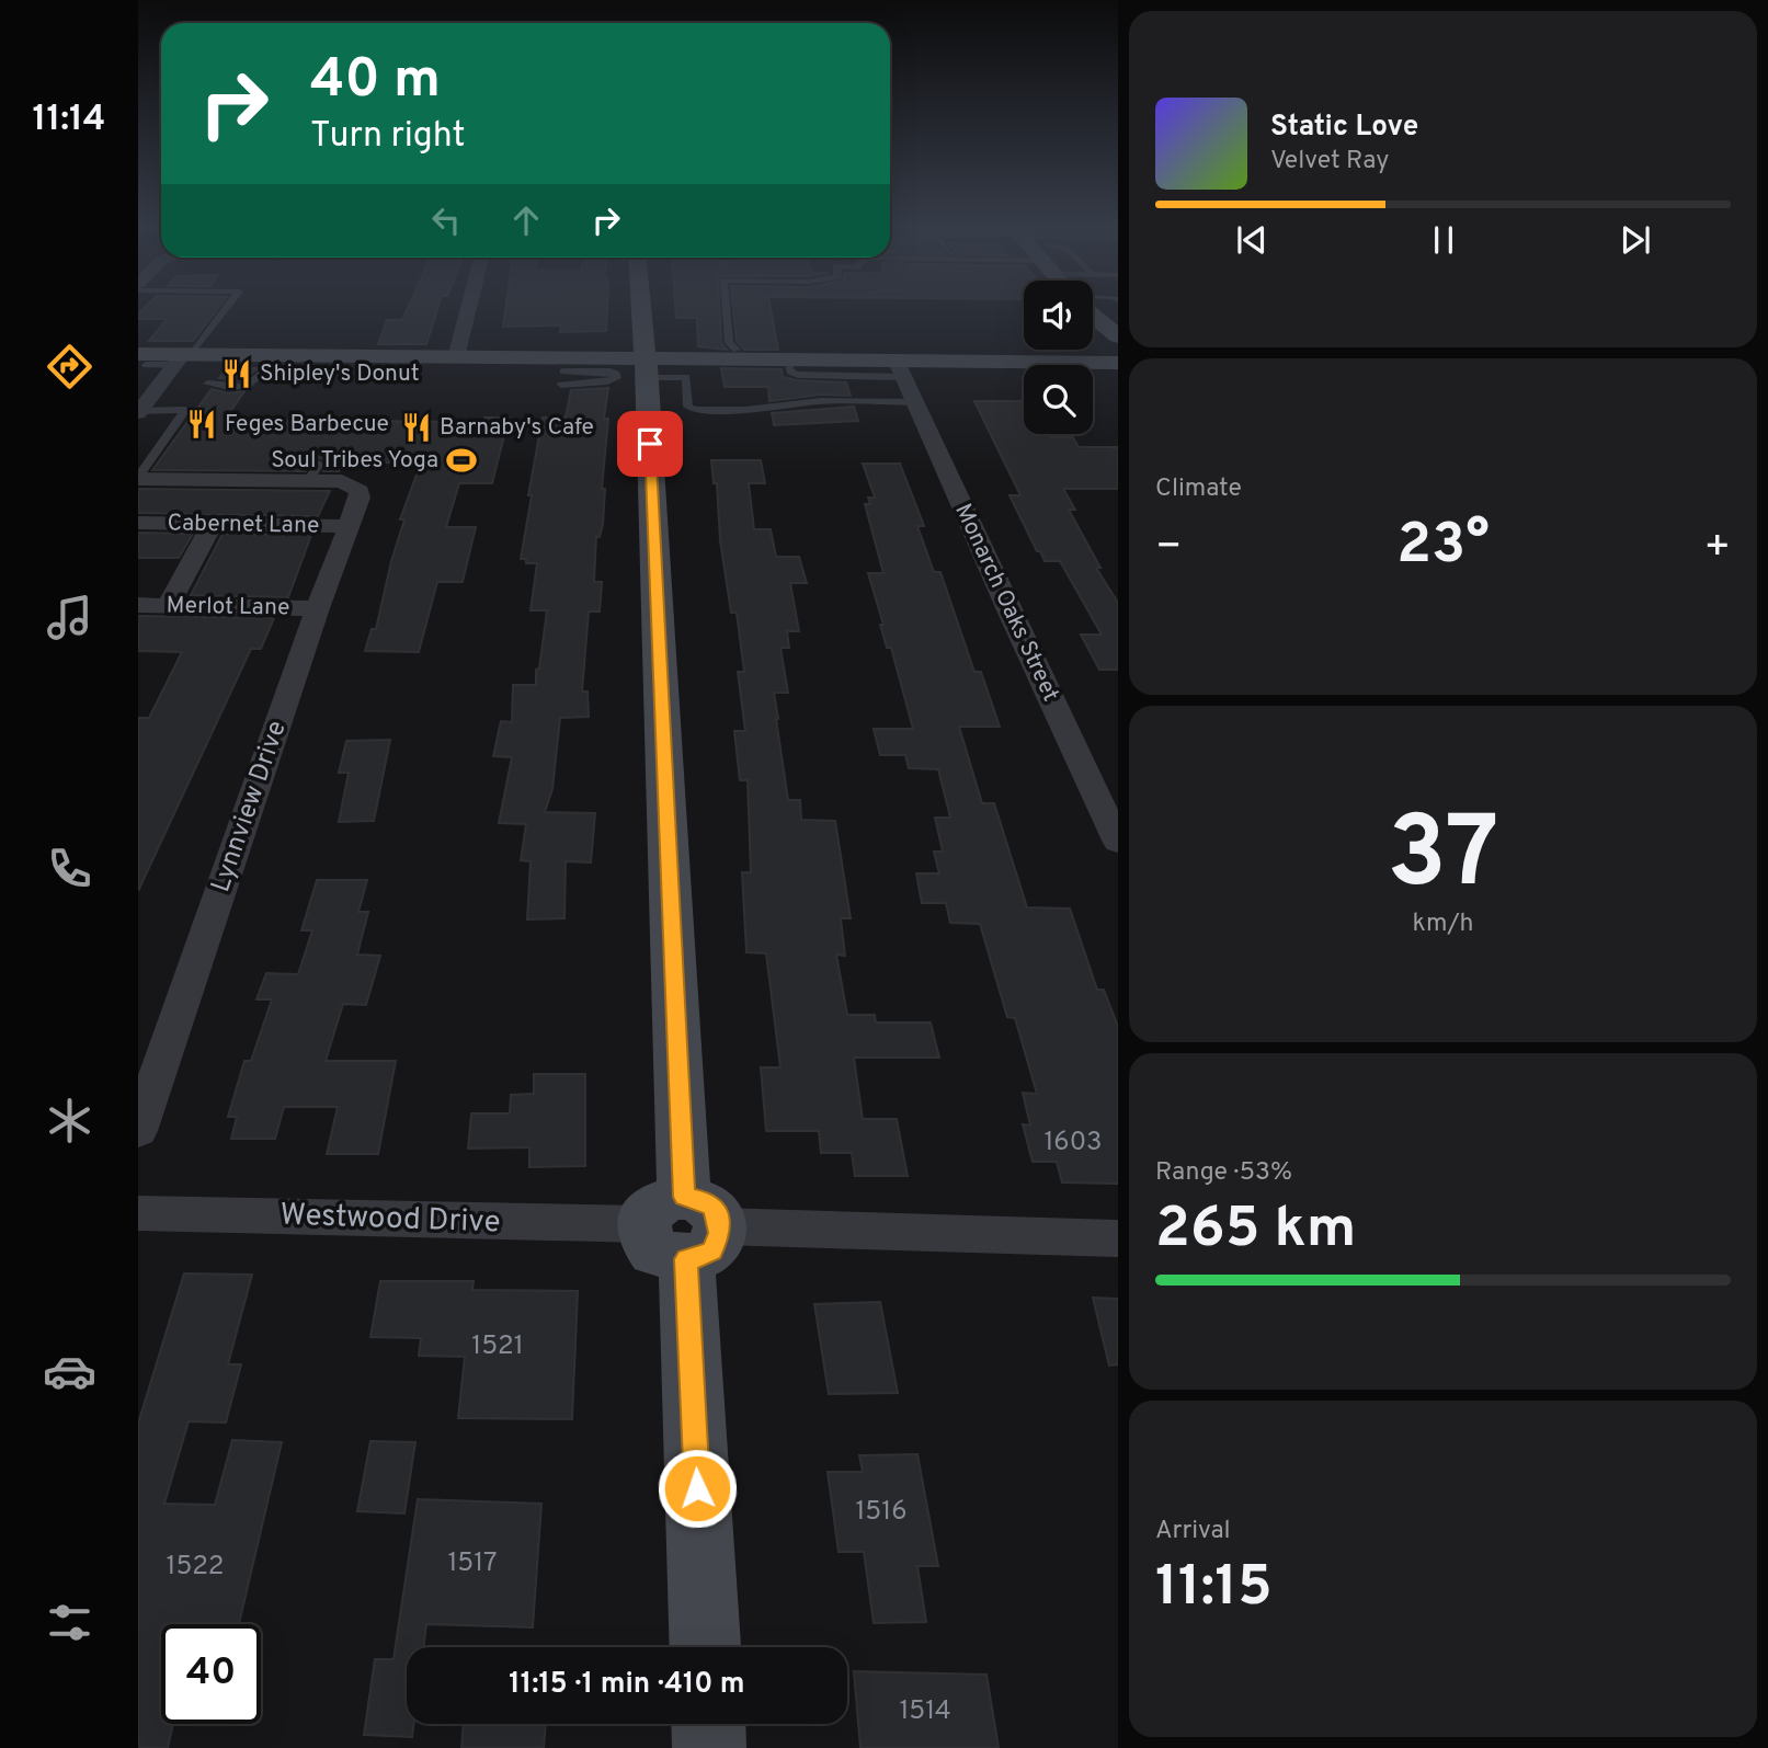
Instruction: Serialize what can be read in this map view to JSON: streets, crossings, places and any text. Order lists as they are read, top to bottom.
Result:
{
  "streets": {
    "street": [
      "Cabernet Lane",
      "Monarch Oaks Street",
      "Merlot Lane",
      "Lynnview Drive",
      "Westwood Drive"
    ]
  },
  "crossings": [
    ["Cabernet Lane", "Lynnview Drive"],
    ["Merlot Lane", "Lynnview Drive"]
  ],
  "places": {
    "restaurant": ["Shipley's Donut", "Feges Barbecue", "Barnaby's Cafe"],
    "sports": ["Soul Tribes Yoga"]
  },
  "house_numbers": [
    "1603",
    "1521",
    "1516",
    "1517",
    "1522",
    "1514"
  ],
  "page": {
    "tabs": "11:14",
    "turn": ["40 m", "Turn right"],
    "song": ["Static Love", "Velvet Ray"],
    "tile": [
      "Climate",
      ["37", "km/h"],
      ["Range · 53%", "265 km"],
      ["Arrival", "11:15"]
    ],
    "heat": ["−", "23°", "+"],
    "limit": "40",
    "trip": "11:15 · 1 min · 410 m"
  }
}
